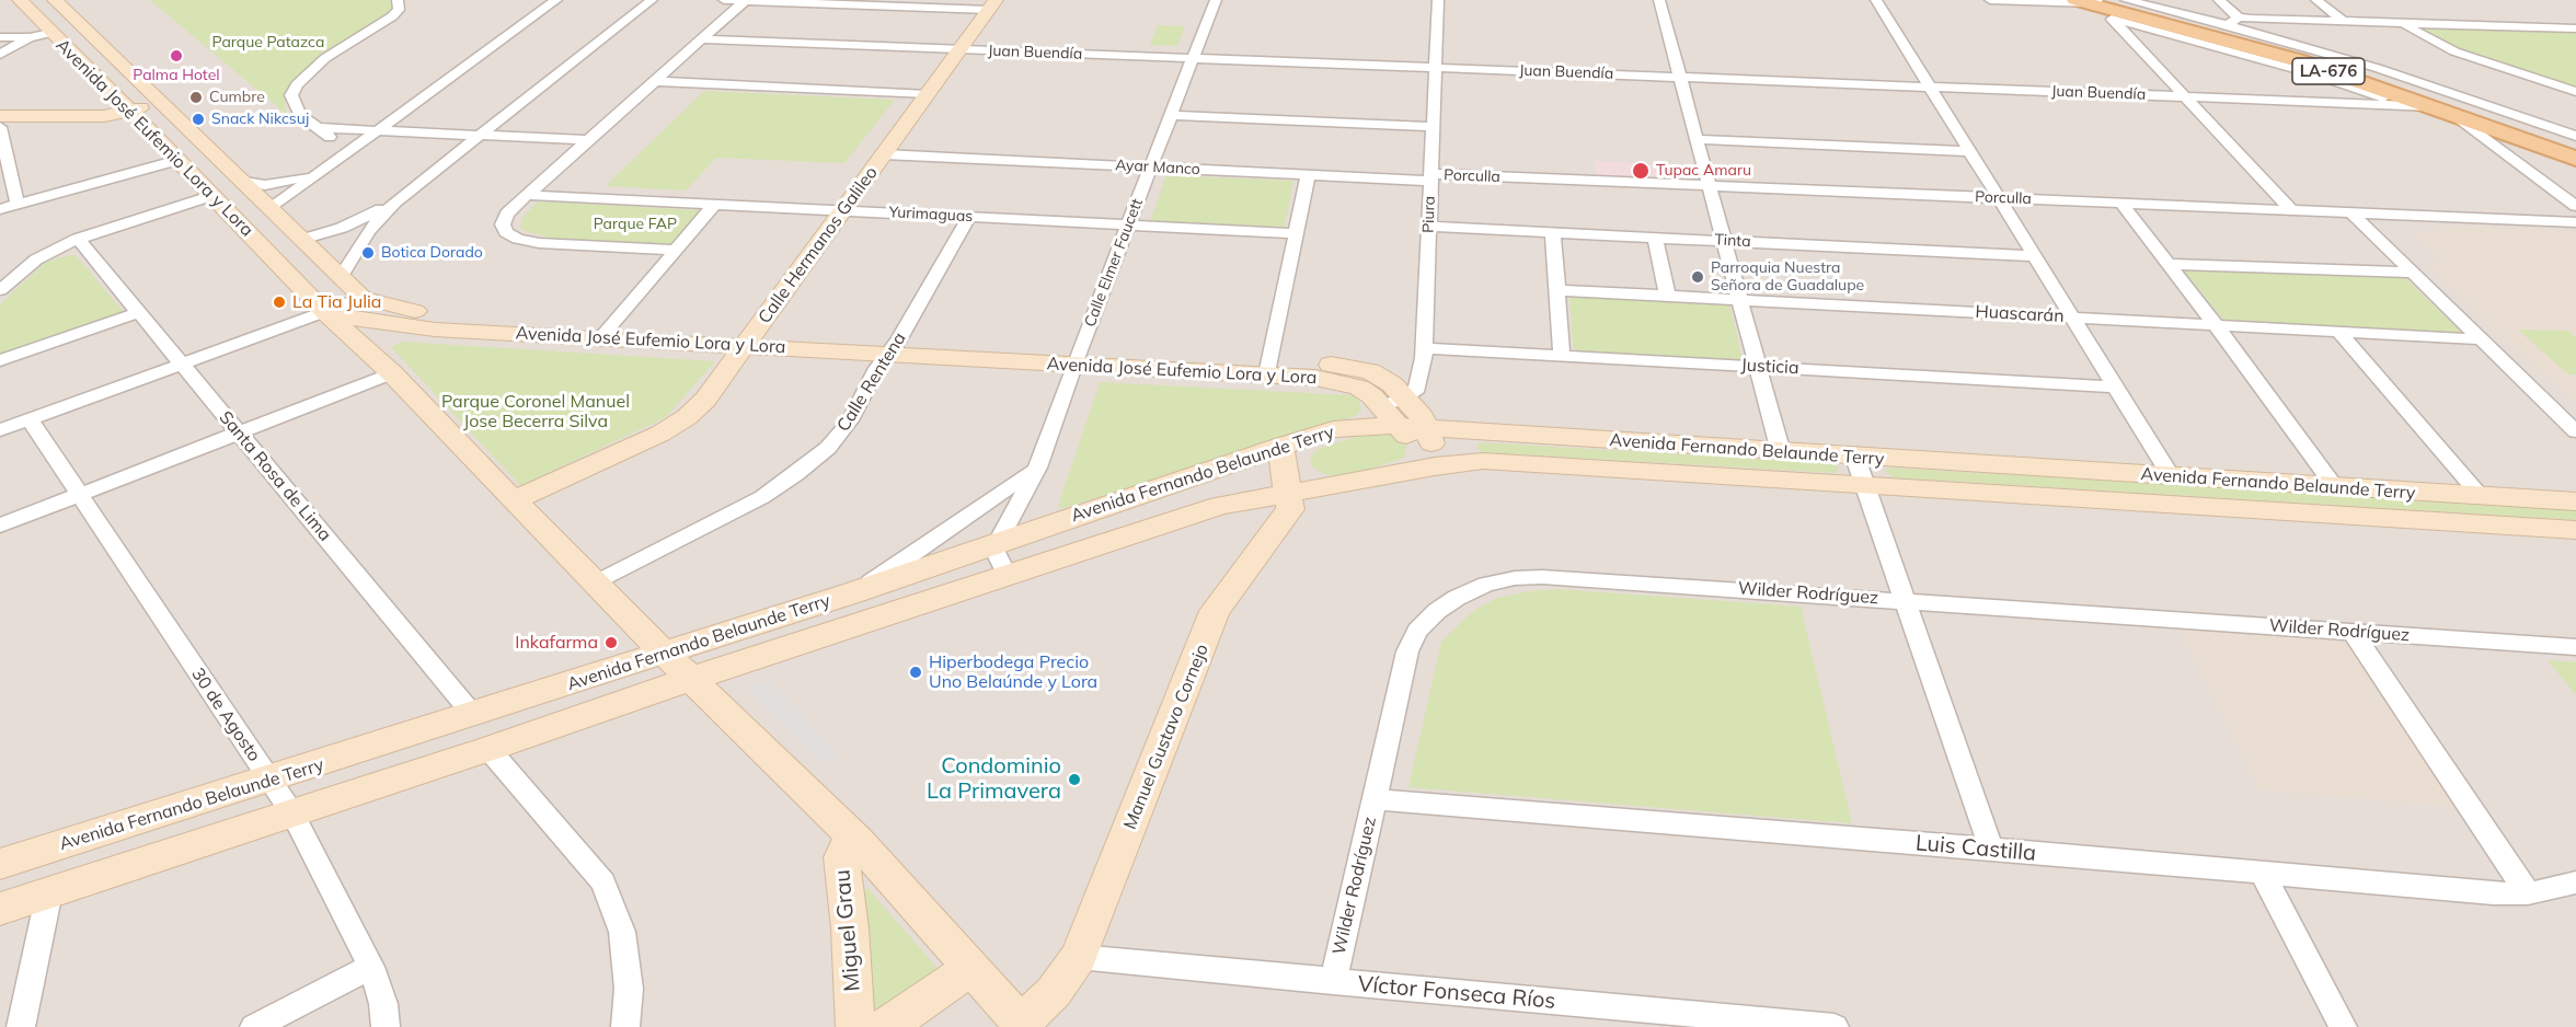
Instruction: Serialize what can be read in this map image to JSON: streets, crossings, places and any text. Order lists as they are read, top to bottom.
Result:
{
  "streets": {
    "main road": [
      "LA-676",
      "Avenida José Eufemio Lora y Lora",
      "Calle Hermanos Galileo",
      "Avenida Fernando Belaunde Terry",
      "Manuel Gustavo Cornejo",
      "Miguel Grau"
    ],
    "street": [
      "Juan Buendía",
      "Ayar Manco",
      "Porculla",
      "Yurimaguas",
      "Piura",
      "Tinta",
      "Calle Elmer Faucett",
      "Huascarán",
      "Justicia",
      "Calle Rentena",
      "Santa Rosa de Lima",
      "Wilder Rodríguez",
      "30 de Agosto",
      "Luis Castilla",
      "Víctor Fonseca Ríos"
    ]
  },
  "crossings": [
    ["Juan Buendía", "LA-676"],
    ["Juan Buendía", "Piura"],
    ["Juan Buendía", "Calle Hermanos Galileo"],
    ["Juan Buendía", "Calle Elmer Faucett"],
    ["Avenida José Eufemio Lora y Lora", "Piura"],
    ["Avenida José Eufemio Lora y Lora", "Calle Hermanos Galileo"],
    ["Avenida José Eufemio Lora y Lora", "Calle Elmer Faucett"],
    ["Avenida José Eufemio Lora y Lora", "Calle Rentena"],
    ["Avenida José Eufemio Lora y Lora", "Avenida Fernando Belaunde Terry"],
    ["Ayar Manco", "Porculla"],
    ["Ayar Manco", "Piura"],
    ["Ayar Manco", "Calle Hermanos Galileo"],
    ["Ayar Manco", "Calle Elmer Faucett"],
    ["Porculla", "Piura"],
    ["Yurimaguas", "Calle Hermanos Galileo"],
    ["Yurimaguas", "Calle Elmer Faucett"],
    ["Yurimaguas", "Calle Rentena"],
    ["Piura", "Tinta"],
    ["Piura", "Justicia"],
    ["Calle Elmer Faucett", "Avenida Fernando Belaunde Terry"],
    ["Avenida Fernando Belaunde Terry", "Santa Rosa de Lima"],
    ["Avenida Fernando Belaunde Terry", "30 de Agosto"],
    ["Avenida Fernando Belaunde Terry", "Manuel Gustavo Cornejo"],
    ["Wilder Rodríguez", "Luis Castilla"],
    ["Wilder Rodríguez", "Víctor Fonseca Ríos"],
    ["Manuel Gustavo Cornejo", "Víctor Fonseca Ríos"]
  ],
  "parks": ["Parque Patazca", "Parque FAP", "Parque Coronel Manuel Jose Becerra Silva"],
  "places": [
    "Palma Hotel",
    "Cumbre",
    "Snack Nikcsuj",
    "Tupac Amaru",
    "Botica Dorado",
    "Parroquia Nuestra Señora de Guadalupe",
    "La Tia Julia",
    "Inkafarma",
    "Hiperbodega Precio Uno Belaúnde y Lora",
    "Condominio La Primavera"
  ]
}
